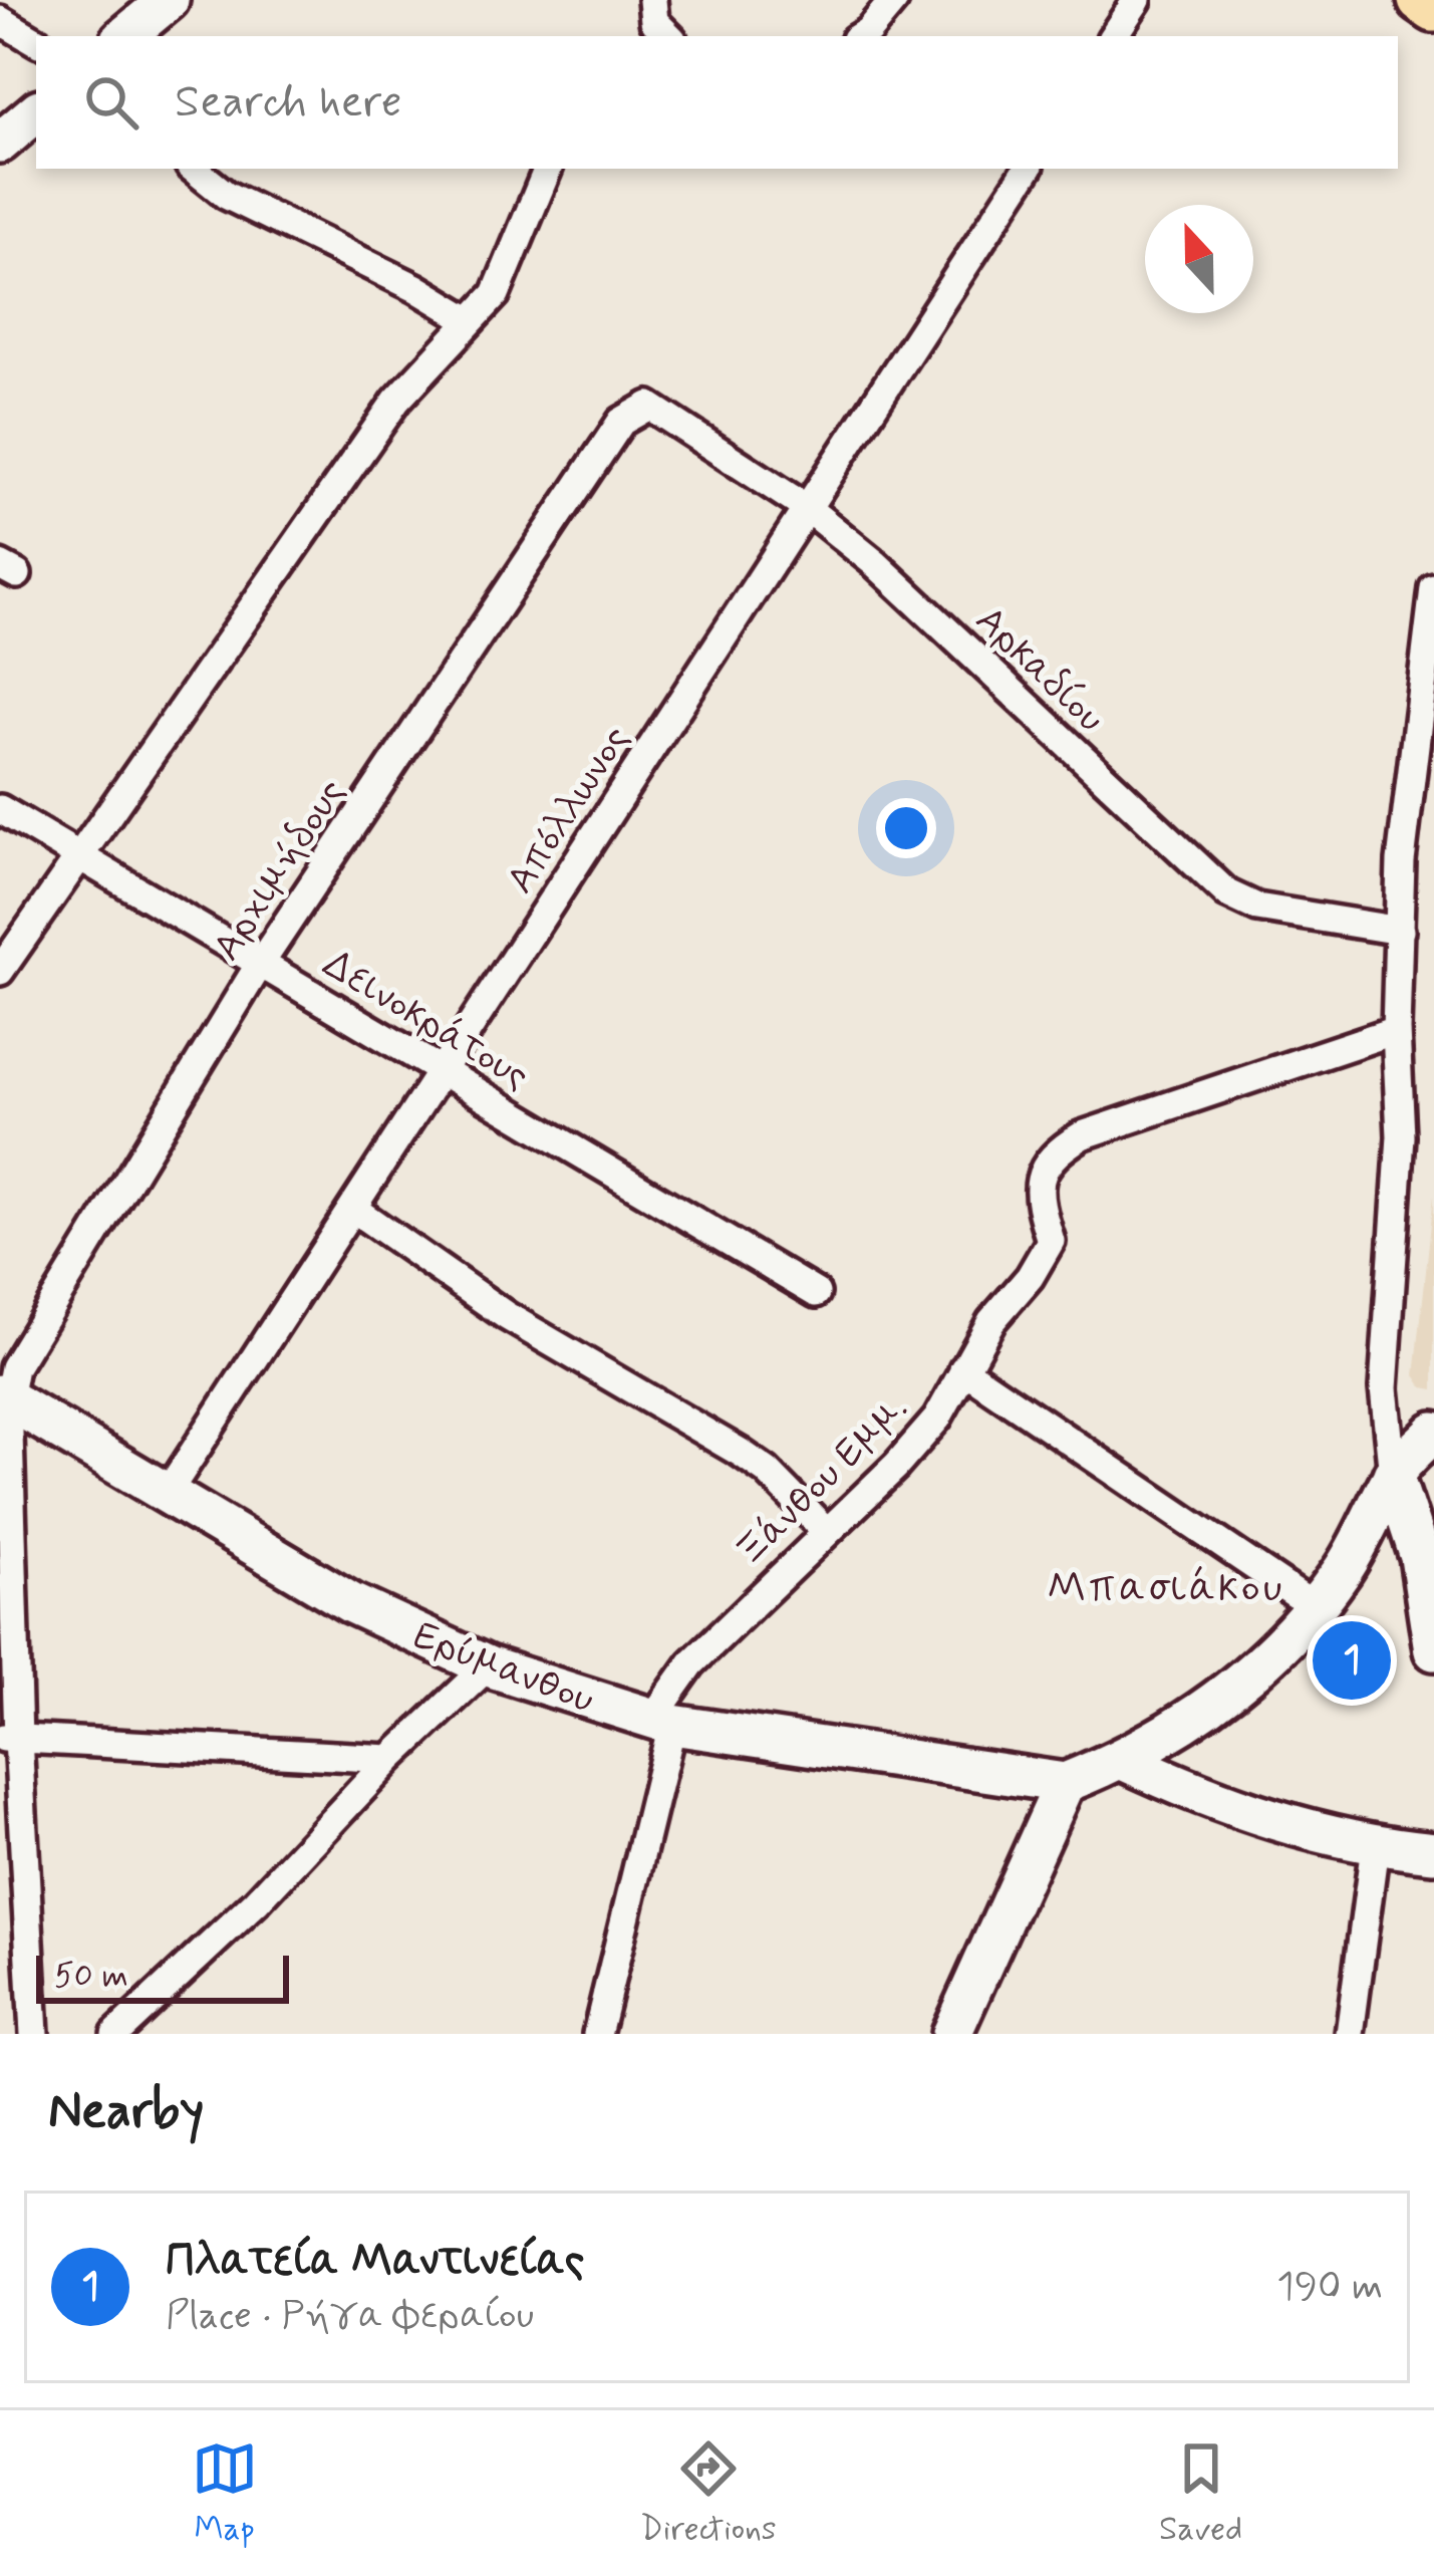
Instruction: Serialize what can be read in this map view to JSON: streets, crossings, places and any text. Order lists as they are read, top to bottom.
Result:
{
  "streets": {
    "street": [
      "Αρκαδίου",
      "Απόλλωνος",
      "Αρχιμήδους",
      "Δεινοκράτους",
      "Ξάνθου Εμμ.",
      "Ερύμανθου"
    ]
  },
  "crossings": [
    ["Αρκαδίου", "Απόλλωνος"],
    ["Αρκαδίου", "Αρχιμήδους"],
    ["Απόλλωνος", "Δεινοκράτους"],
    ["Απόλλωνος", "Ερύμανθου"],
    ["Αρχιμήδους", "Δεινοκράτους"],
    ["Αρχιμήδους", "Ερύμανθου"],
    ["Ξάνθου Εμμ.", "Ερύμανθου"]
  ],
  "districts": ["Μπασιάκου"],
  "scale_bar": "50 m",
  "north": "top",
  "page": {
    "search": "Search here",
    "pins": "1",
    "scale": "50 m",
    "heading": "Nearby",
    "list": [
      {
        "mark": "1",
        "name": "Πλατεία Μαντινείας",
        "note": "Place · Ρήγα Φεραίου",
        "value": "190 m"
      }
    ],
    "nav": ["Map", "Directions", "Saved"]
  }
}
